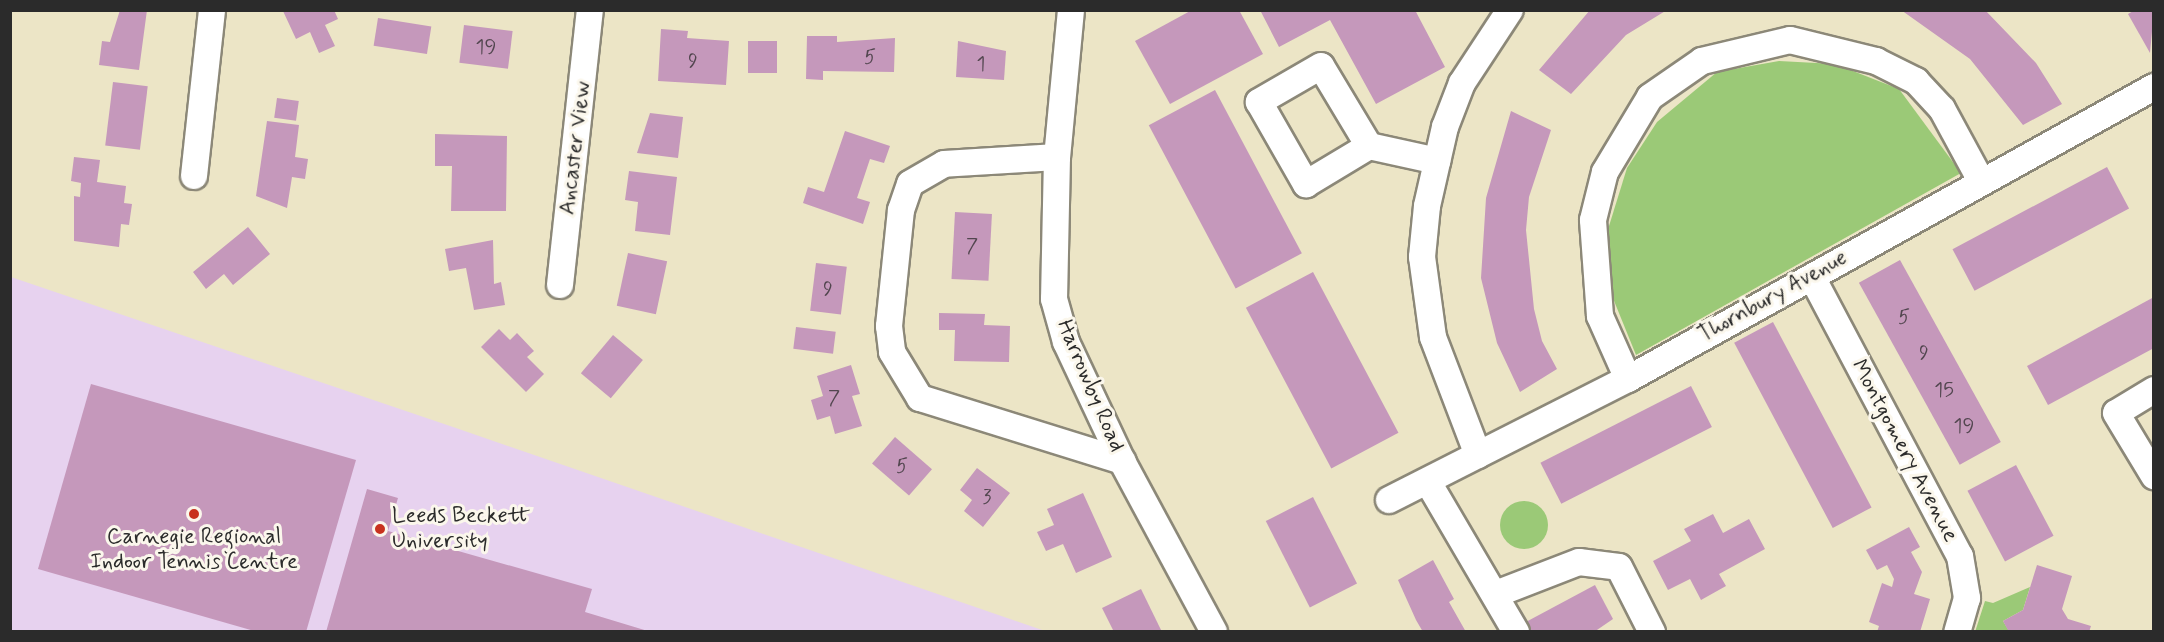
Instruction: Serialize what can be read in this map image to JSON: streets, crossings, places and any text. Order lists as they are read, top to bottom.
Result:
{
  "streets": {
    "street": [
      "Ancaster View",
      "Thornbury Avenue",
      "Harrowby Road",
      "Montgomery Avenue"
    ]
  },
  "crossings": [
    ["Thornbury Avenue", "Montgomery Avenue"]
  ],
  "places": ["Carnegie Regional Indoor Tennis Centre", "Leeds Beckett University"],
  "house_numbers": [
    "19",
    "5",
    "9",
    "1",
    "7",
    "9",
    "5",
    "9",
    "15",
    "7",
    "19",
    "5",
    "3"
  ]
}
